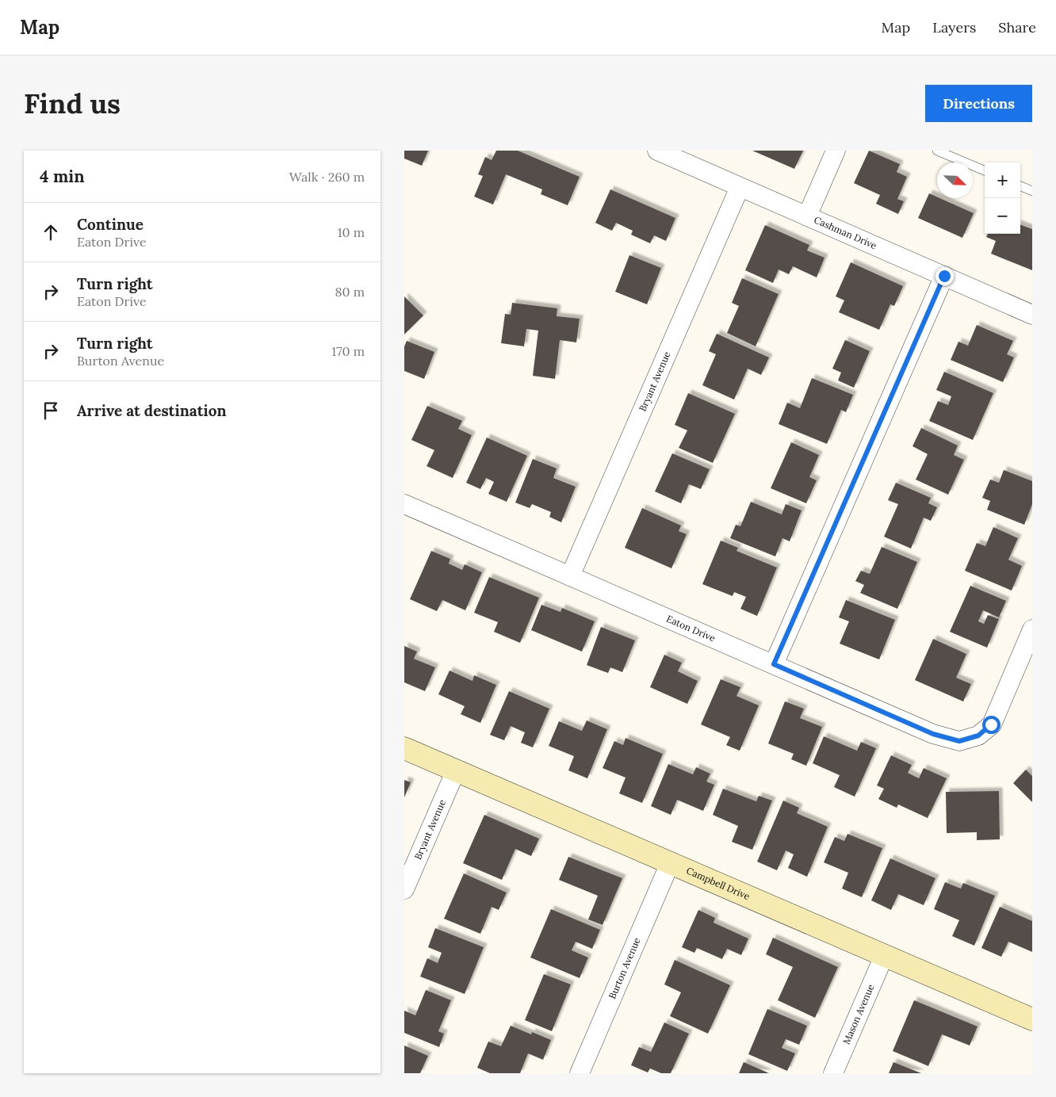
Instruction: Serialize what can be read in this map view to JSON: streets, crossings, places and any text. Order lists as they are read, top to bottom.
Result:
{
  "streets": {
    "street": [
      "Cashman Drive",
      "Bryant Avenue",
      "Eaton Drive",
      "Campbell Drive",
      "Burton Avenue",
      "Mason Avenue"
    ]
  },
  "crossings": [
    ["Cashman Drive", "Bryant Avenue"],
    ["Bryant Avenue", "Eaton Drive"],
    ["Bryant Avenue", "Campbell Drive"],
    ["Campbell Drive", "Burton Avenue"],
    ["Campbell Drive", "Mason Avenue"]
  ],
  "north": "bottom right",
  "page": {
    "header": "Map",
    "nav": ["Map", "Layers", "Share"],
    "buttons": "Directions",
    "title": "Find us",
    "heading": ["4 min", "Walk · 260 m"],
    "map_buttons": ["+", "−"],
    "list": [
      ["Continue", "Eaton Drive", "10 m"],
      ["Turn right", "Eaton Drive", "80 m"],
      ["Turn right", "Burton Avenue", "170 m"],
      "Arrive at destination"
    ]
  }
}
